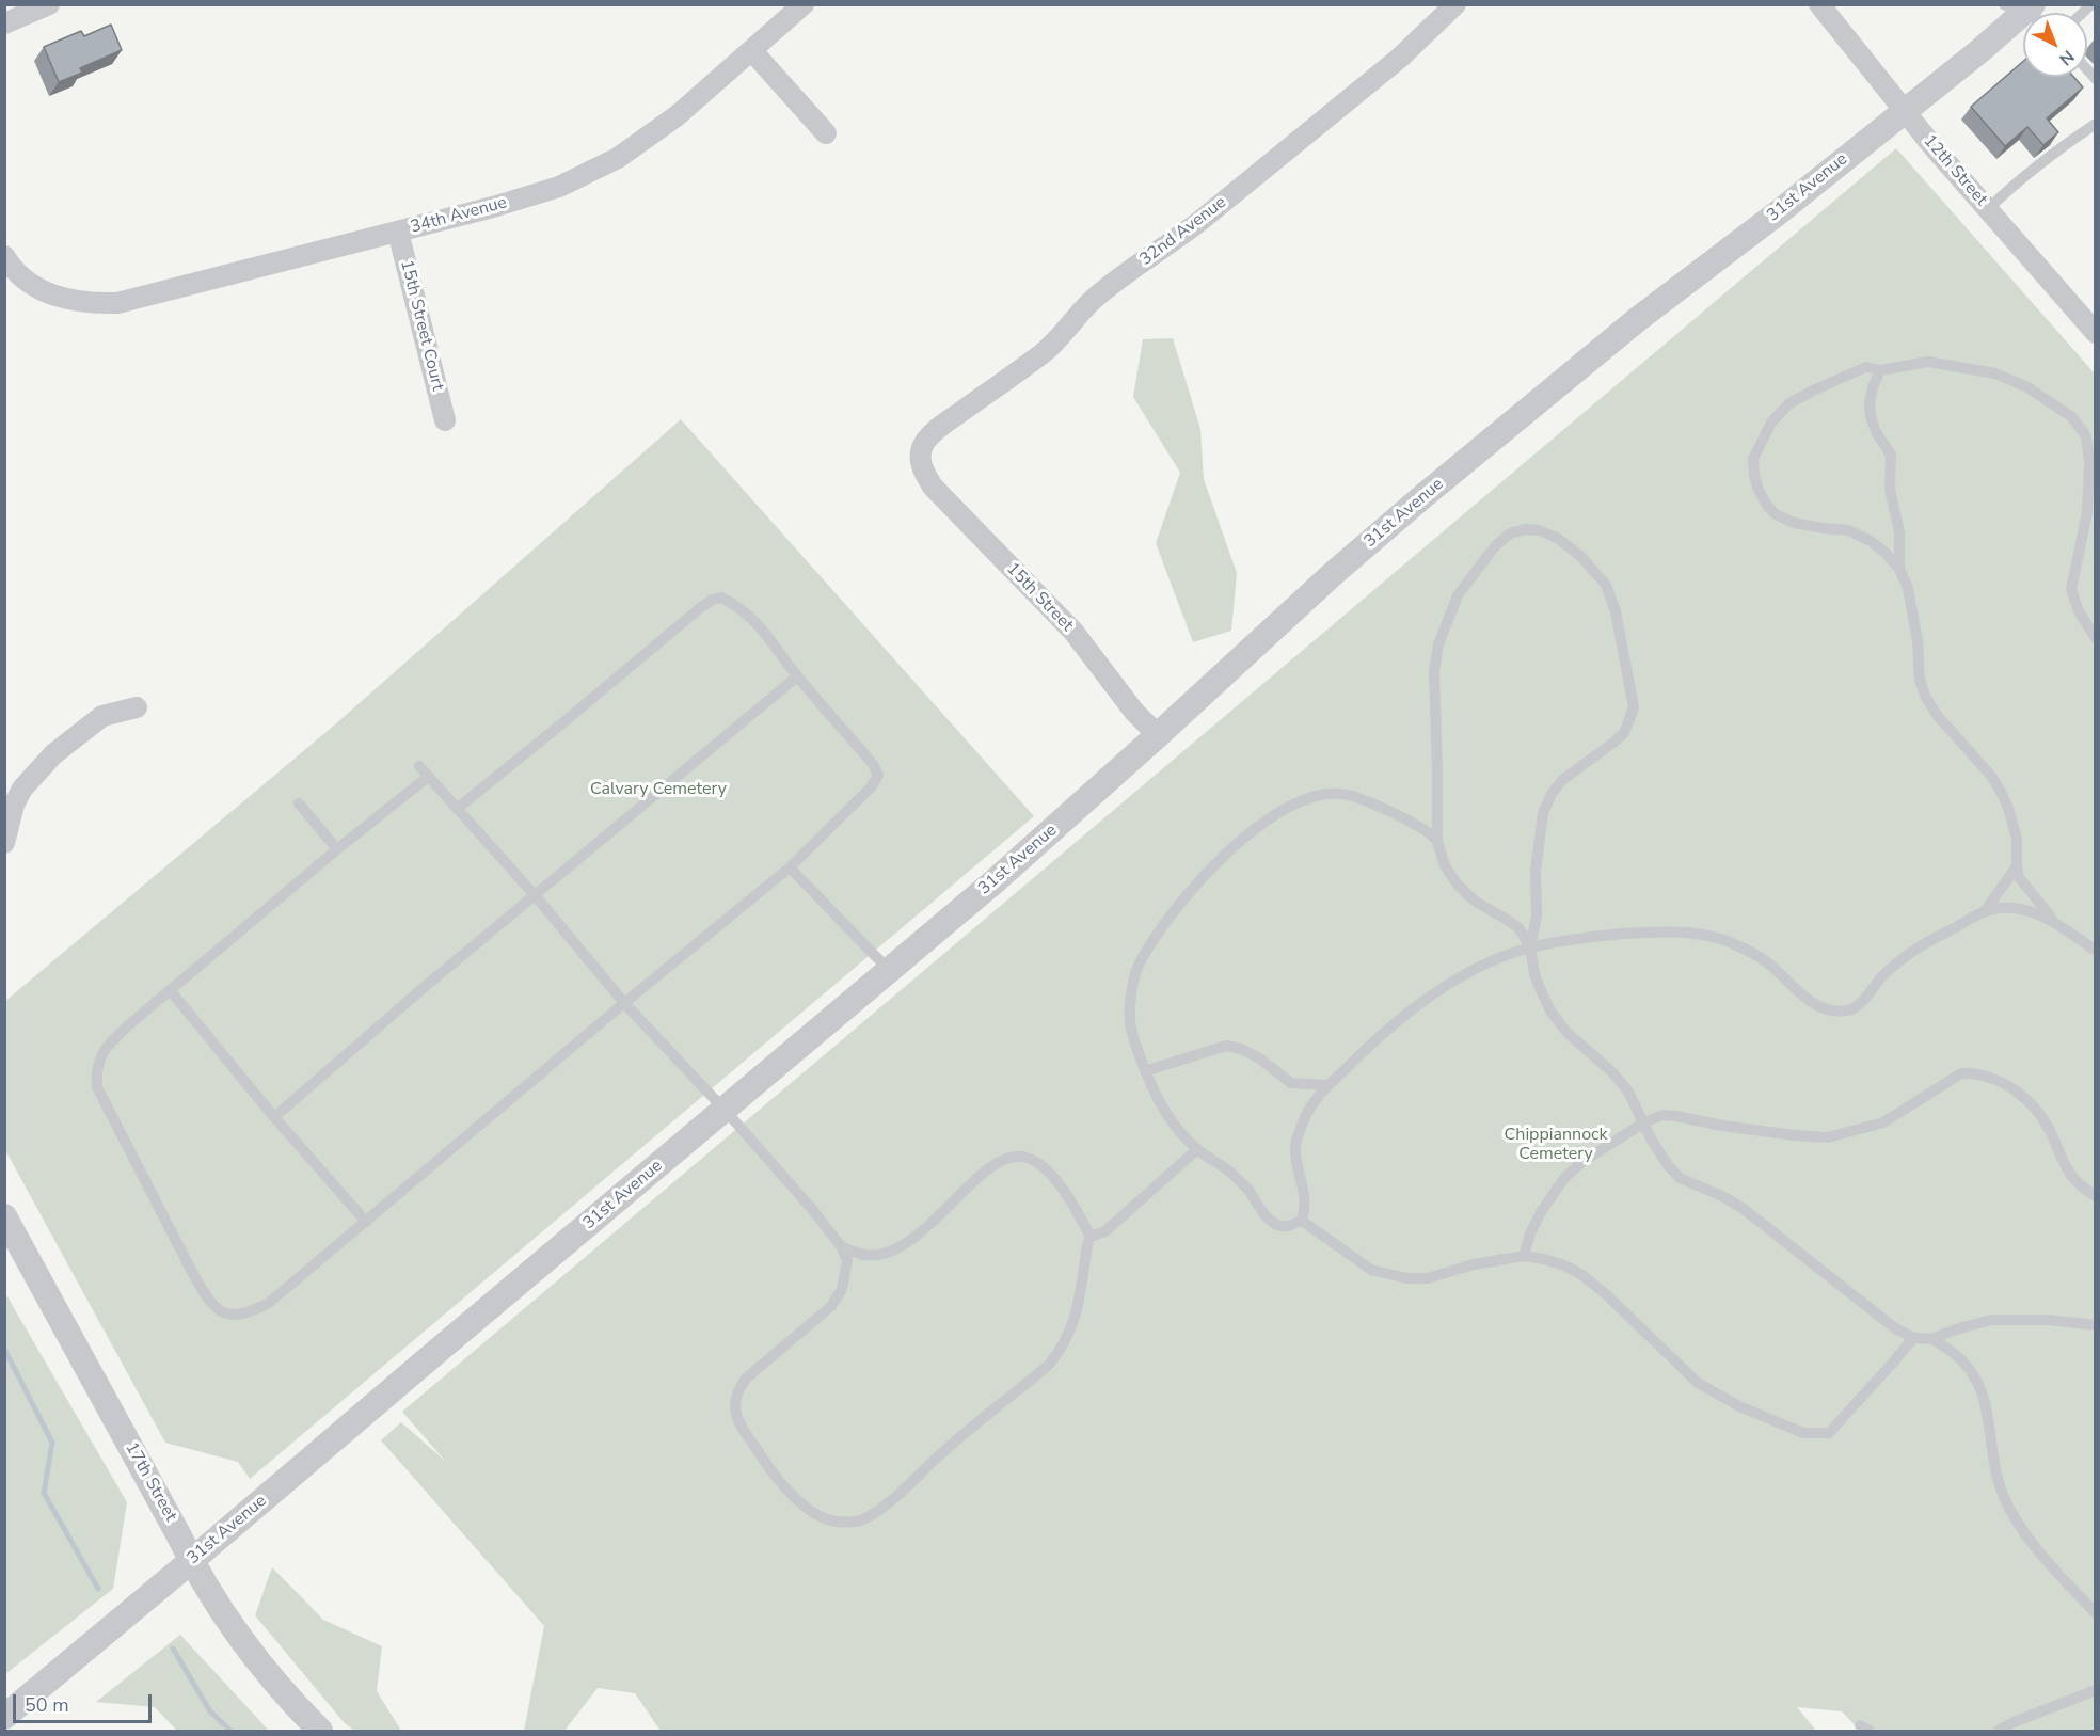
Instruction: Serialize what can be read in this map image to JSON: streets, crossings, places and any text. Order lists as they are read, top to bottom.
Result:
{
  "streets": {
    "street": [
      "12th Street",
      "31st Avenue",
      "34th Avenue",
      "32nd Avenue",
      "15th Street Court",
      "15th Street",
      "17th Street"
    ]
  },
  "crossings": [
    ["12th Street", "31st Avenue"],
    ["31st Avenue", "15th Street"],
    ["31st Avenue", "17th Street"],
    ["34th Avenue", "15th Street Court"],
    ["32nd Avenue", "15th Street"]
  ],
  "parks": ["Calvary Cemetery", "Chippiannock Cemetery"],
  "scale_bar": "50 m",
  "north": "bottom right"
}
